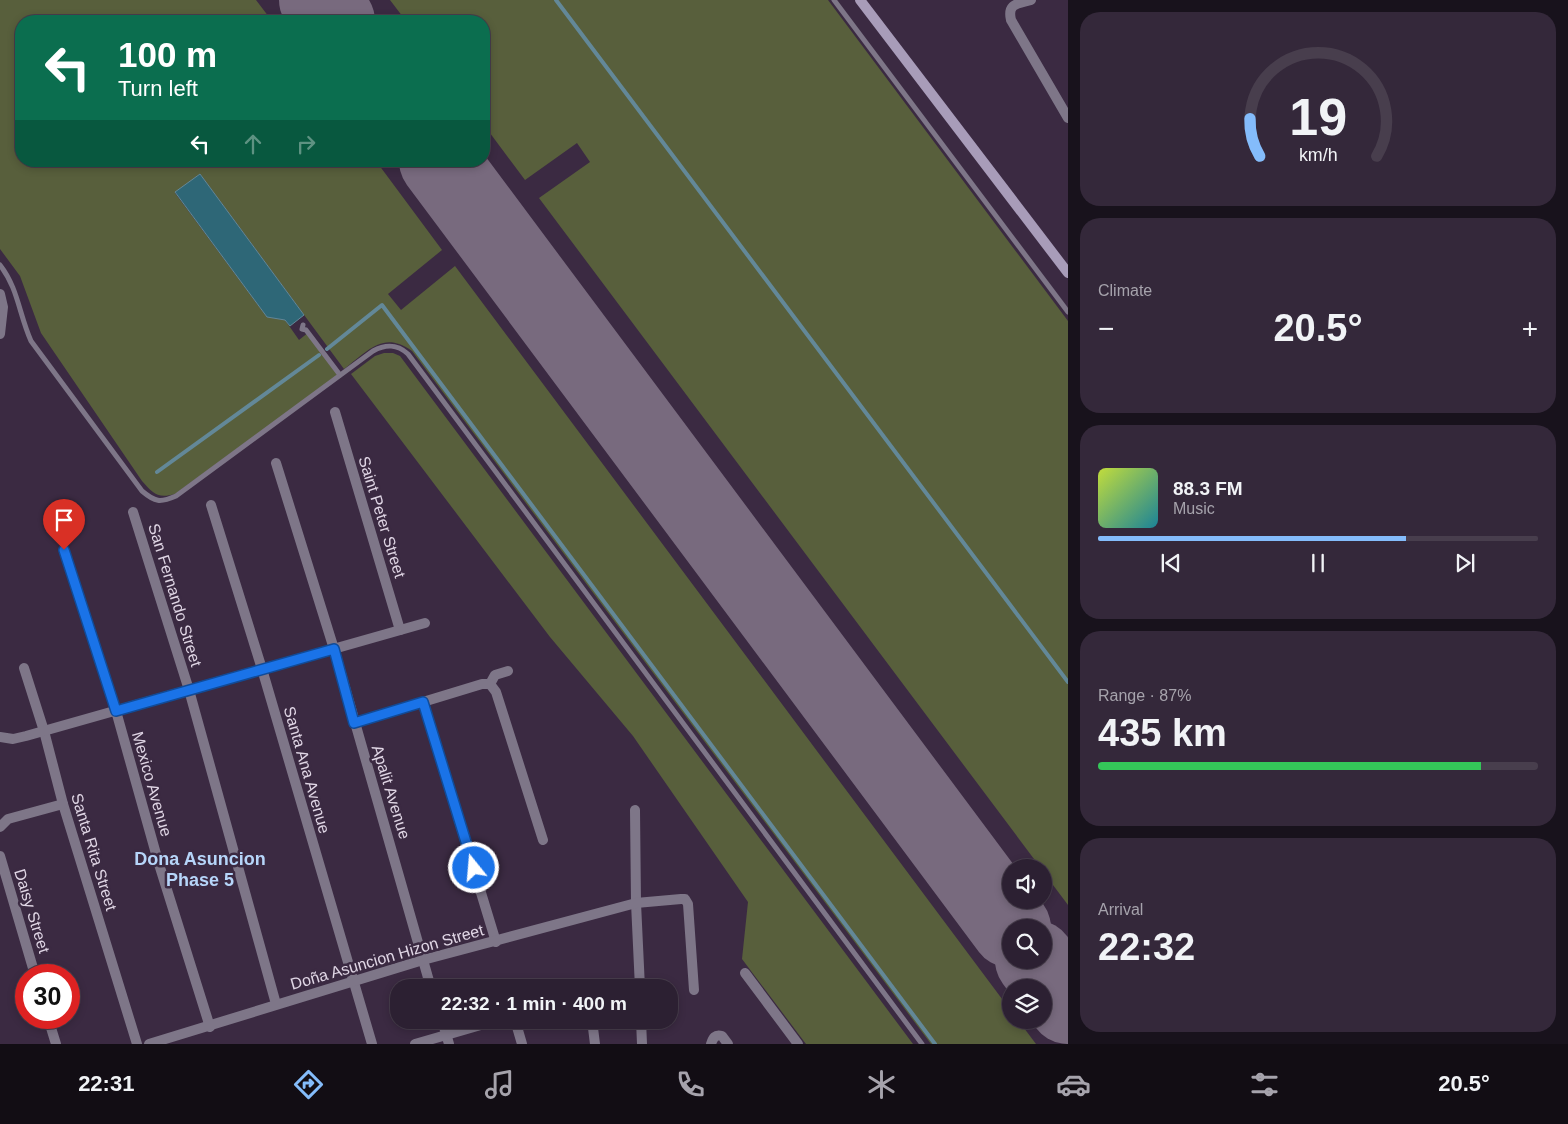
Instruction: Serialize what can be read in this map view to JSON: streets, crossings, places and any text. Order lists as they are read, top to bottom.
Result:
{
  "streets": {
    "street": [
      "Saint Peter Street",
      "San Fernando Street",
      "Santa Ana Avenue",
      "Mexico Avenue",
      "Apalit Avenue",
      "Santa Rita Street",
      "Daisy Street",
      "Doña Asuncion Hizon Street"
    ]
  },
  "crossings": [
    ["San Fernando Street", "Doña Asuncion Hizon Street"],
    ["Santa Ana Avenue", "Doña Asuncion Hizon Street"],
    ["Mexico Avenue", "Doña Asuncion Hizon Street"],
    ["Apalit Avenue", "Doña Asuncion Hizon Street"]
  ],
  "districts": ["Dona Asuncion Phase 5"],
  "page": {
    "turn": ["100 m", "Turn left"],
    "tile": [
      "Climate",
      ["Range · 87%", "435 km"],
      ["Arrival", "22:32"]
    ],
    "heat": ["−", "20.5°", "+"],
    "song": ["88.3 FM", "Music"],
    "limit": "30",
    "trip": "22:32 · 1 min · 400 m",
    "tabs": ["22:31", "20.5°"],
    "gauge": ["19", "km/h"]
  }
}
